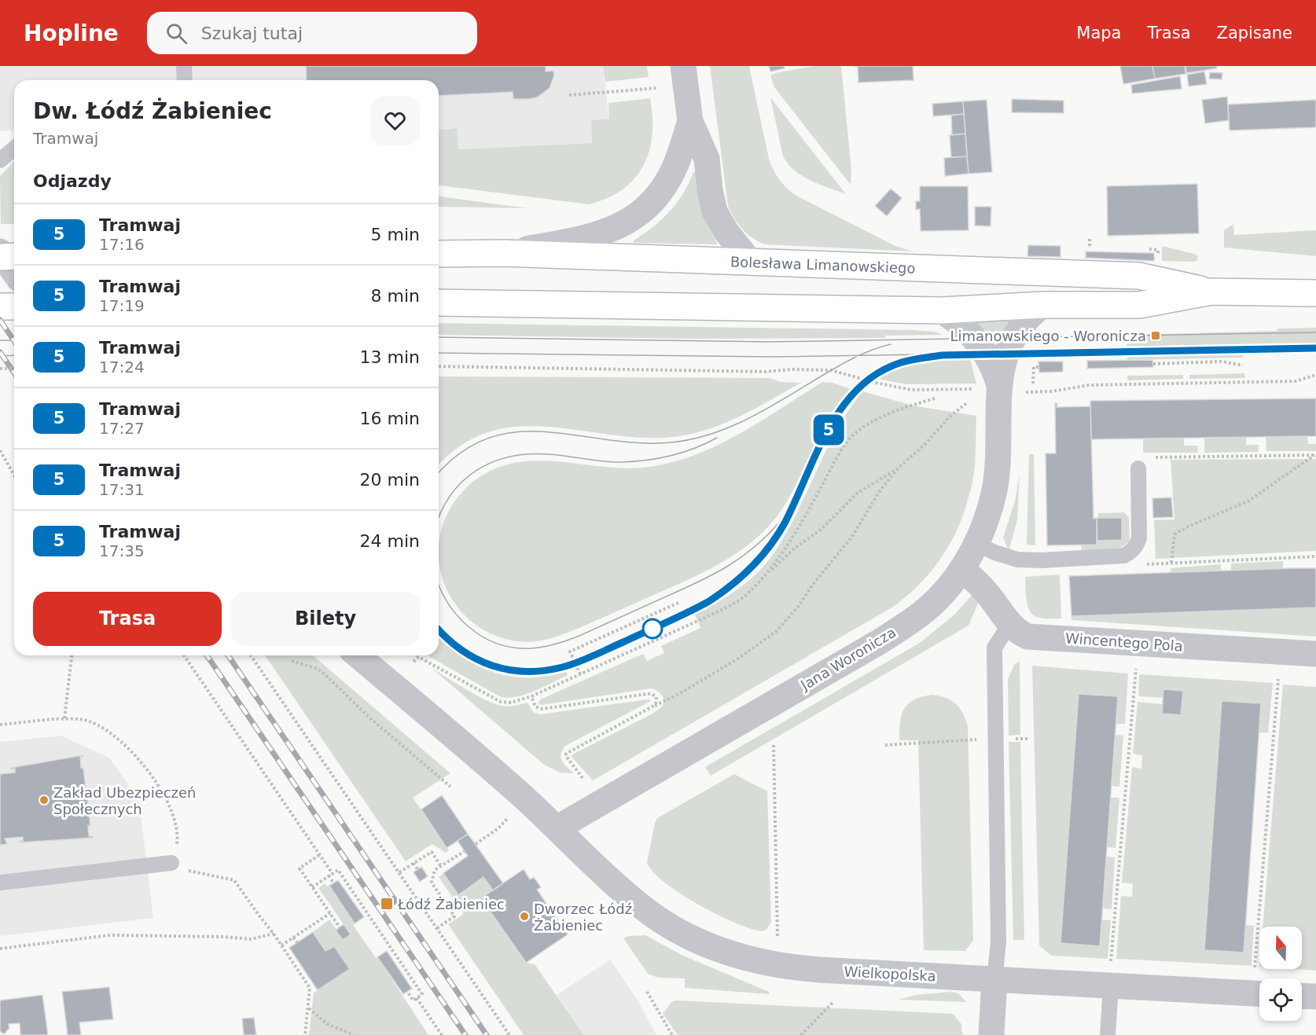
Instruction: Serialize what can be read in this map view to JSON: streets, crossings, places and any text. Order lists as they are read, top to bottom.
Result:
{
  "streets": {
    "main road": ["Bolesława Limanowskiego"],
    "street": ["Wincentego Pola", "Jana Woronicza", "Wielkopolska"]
  },
  "crossings": [
    ["Wincentego Pola", "Jana Woronicza"],
    ["Jana Woronicza", "Wielkopolska"]
  ],
  "places": {
    "transit": ["Limanowskiego - Woronicza", "Łódź Żabieniec"],
    "other": ["Zakład Ubezpieczeń Społecznych", "Dworzec Łódź Żabieniec"]
  },
  "lines": ["tram line 5"],
  "north": "top",
  "page": {
    "header": "Hopline",
    "search": "Szukaj tutaj",
    "nav": ["Mapa", "Trasa", "Zapisane"],
    "on_map": "5",
    "heading": [
      ["Dw. Łódź Żabieniec", "Tramwaj"],
      "Odjazdy"
    ],
    "list": [
      {
        "mark": "5",
        "name": "Tramwaj",
        "note": "17:16",
        "value": "5 min"
      },
      {
        "mark": "5",
        "name": "Tramwaj",
        "note": "17:19",
        "value": "8 min"
      },
      {
        "mark": "5",
        "name": "Tramwaj",
        "note": "17:24",
        "value": "13 min"
      },
      {
        "mark": "5",
        "name": "Tramwaj",
        "note": "17:27",
        "value": "16 min"
      },
      {
        "mark": "5",
        "name": "Tramwaj",
        "note": "17:31",
        "value": "20 min"
      },
      {
        "mark": "5",
        "name": "Tramwaj",
        "note": "17:35",
        "value": "24 min"
      }
    ],
    "buttons": ["Trasa", "Bilety"]
  }
}
